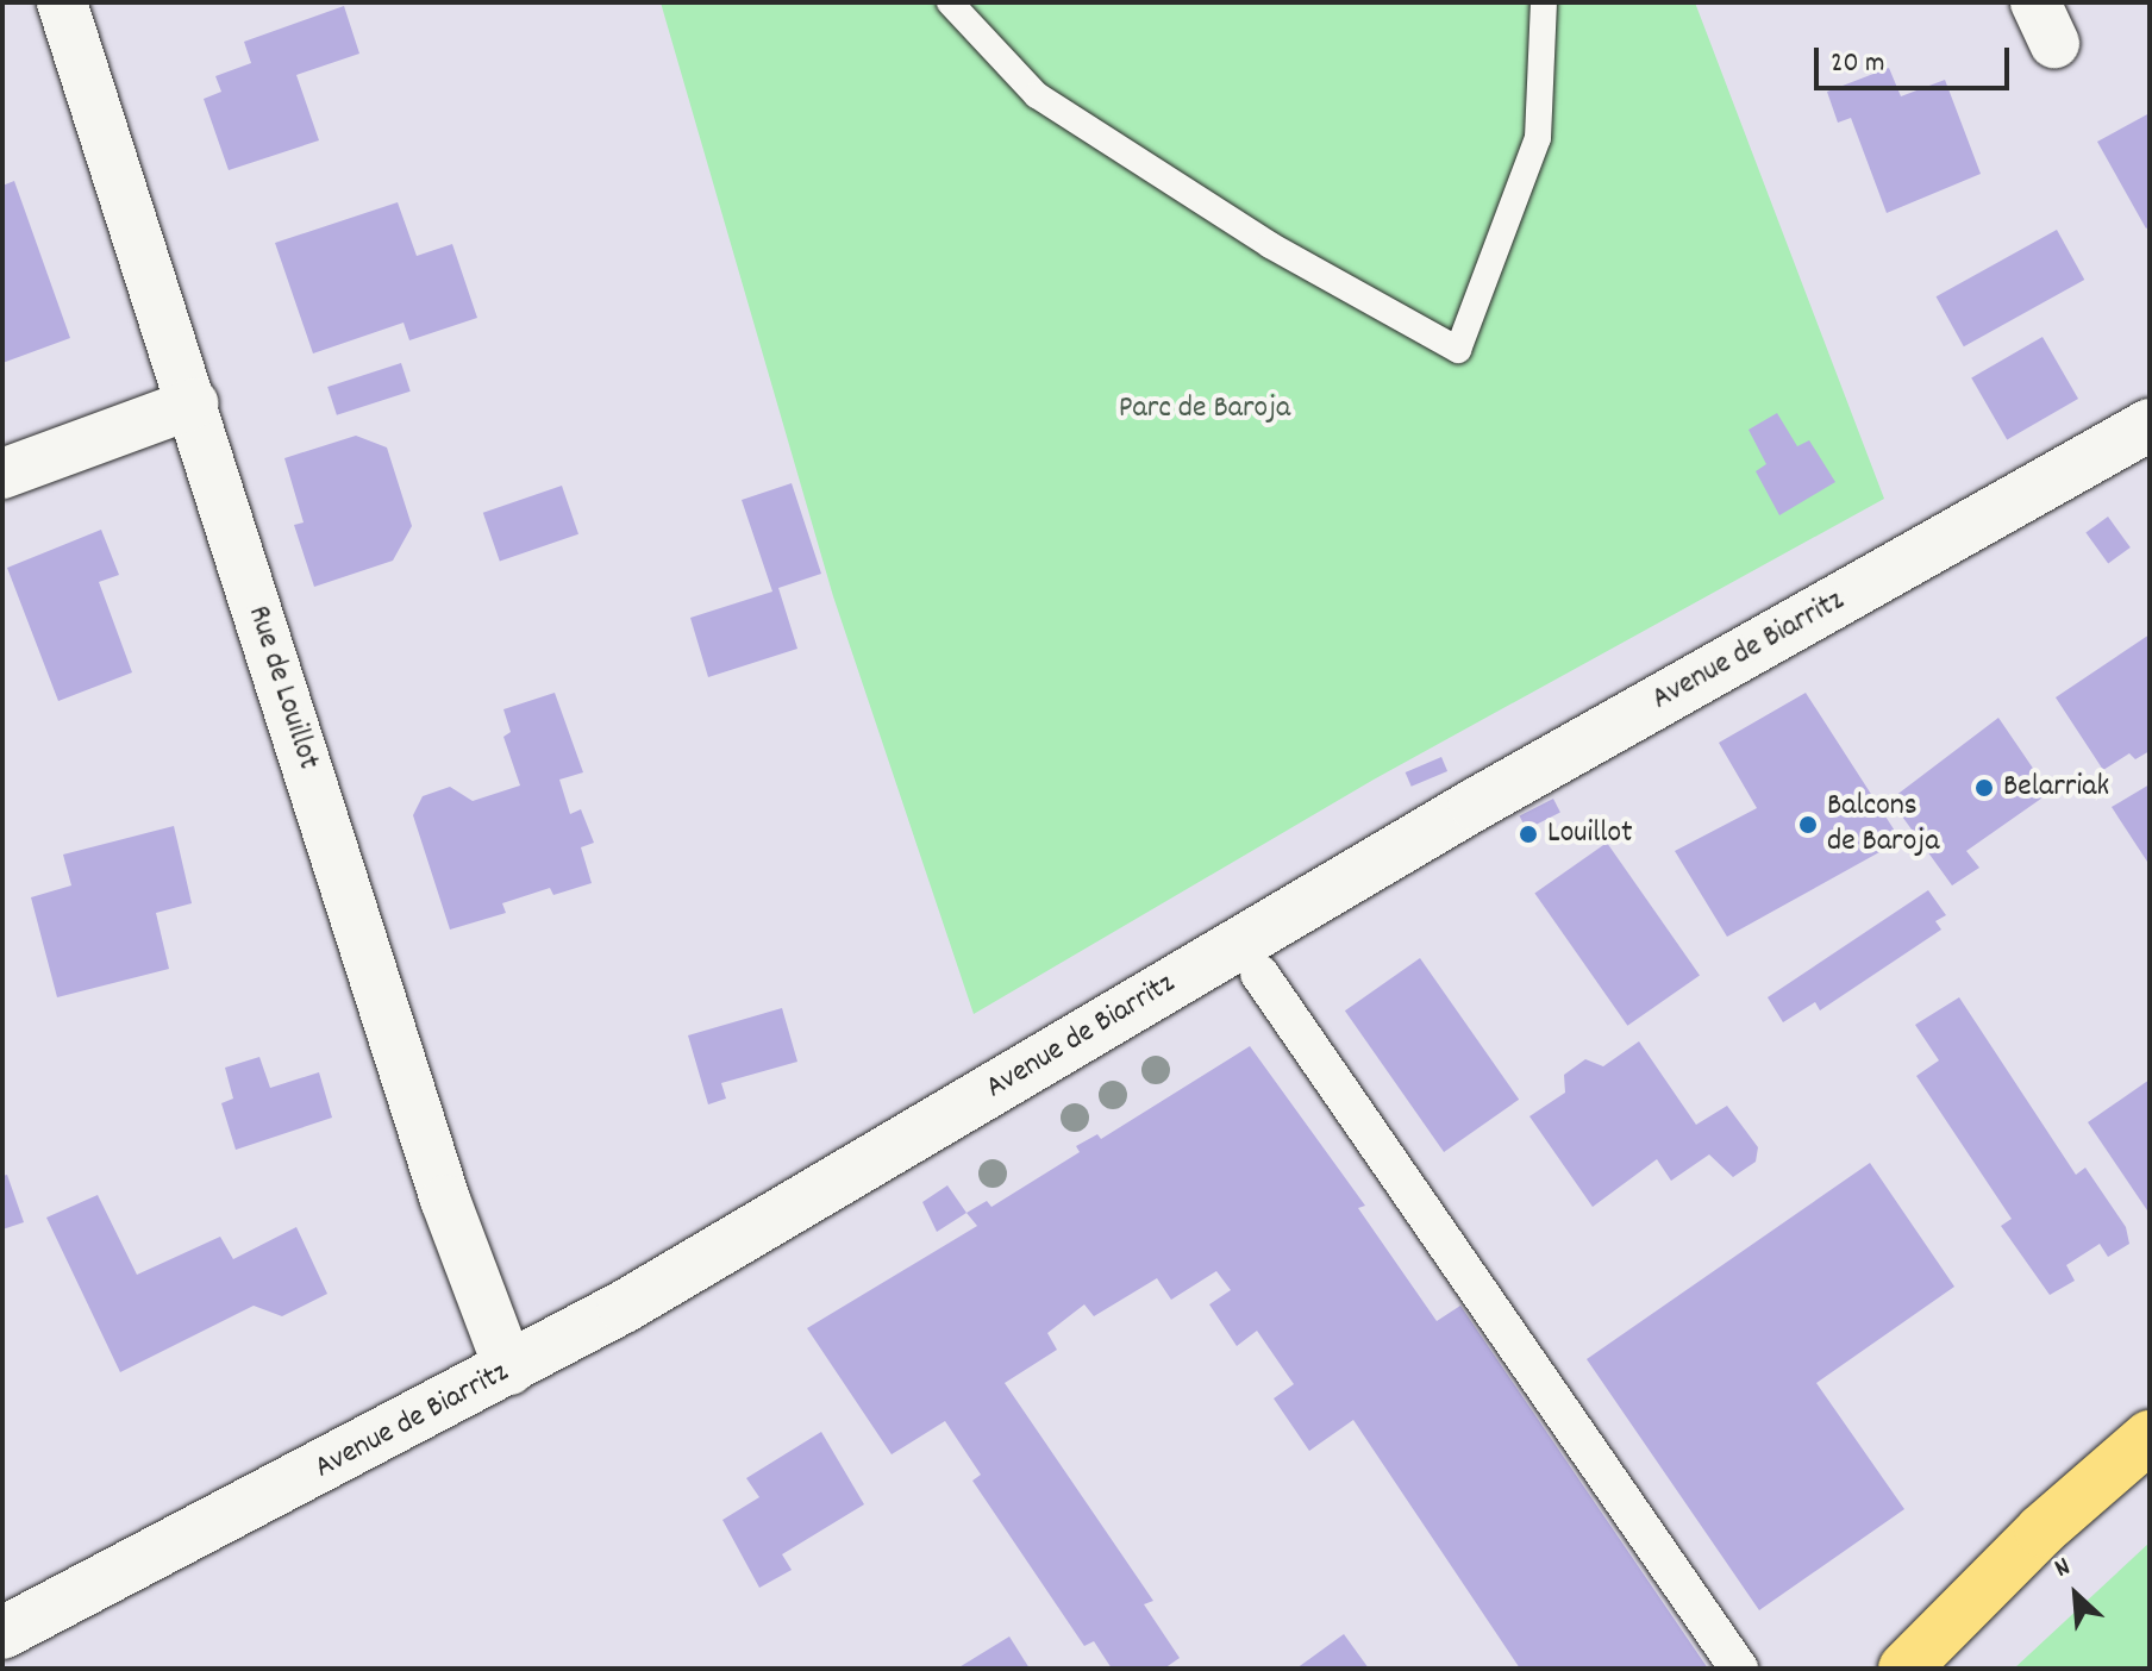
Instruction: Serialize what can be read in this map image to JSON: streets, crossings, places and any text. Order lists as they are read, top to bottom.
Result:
{
  "streets": {
    "main road": ["Avenue de Biarritz"],
    "street": ["Rue de Louillot"]
  },
  "crossings": [
    ["Avenue de Biarritz", "Rue de Louillot"]
  ],
  "parks": ["Parc de Baroja"],
  "places": ["Belarriak", "Balcons de Baroja", "Louillot"],
  "scale_bar": "20 m",
  "north": "top left"
}
